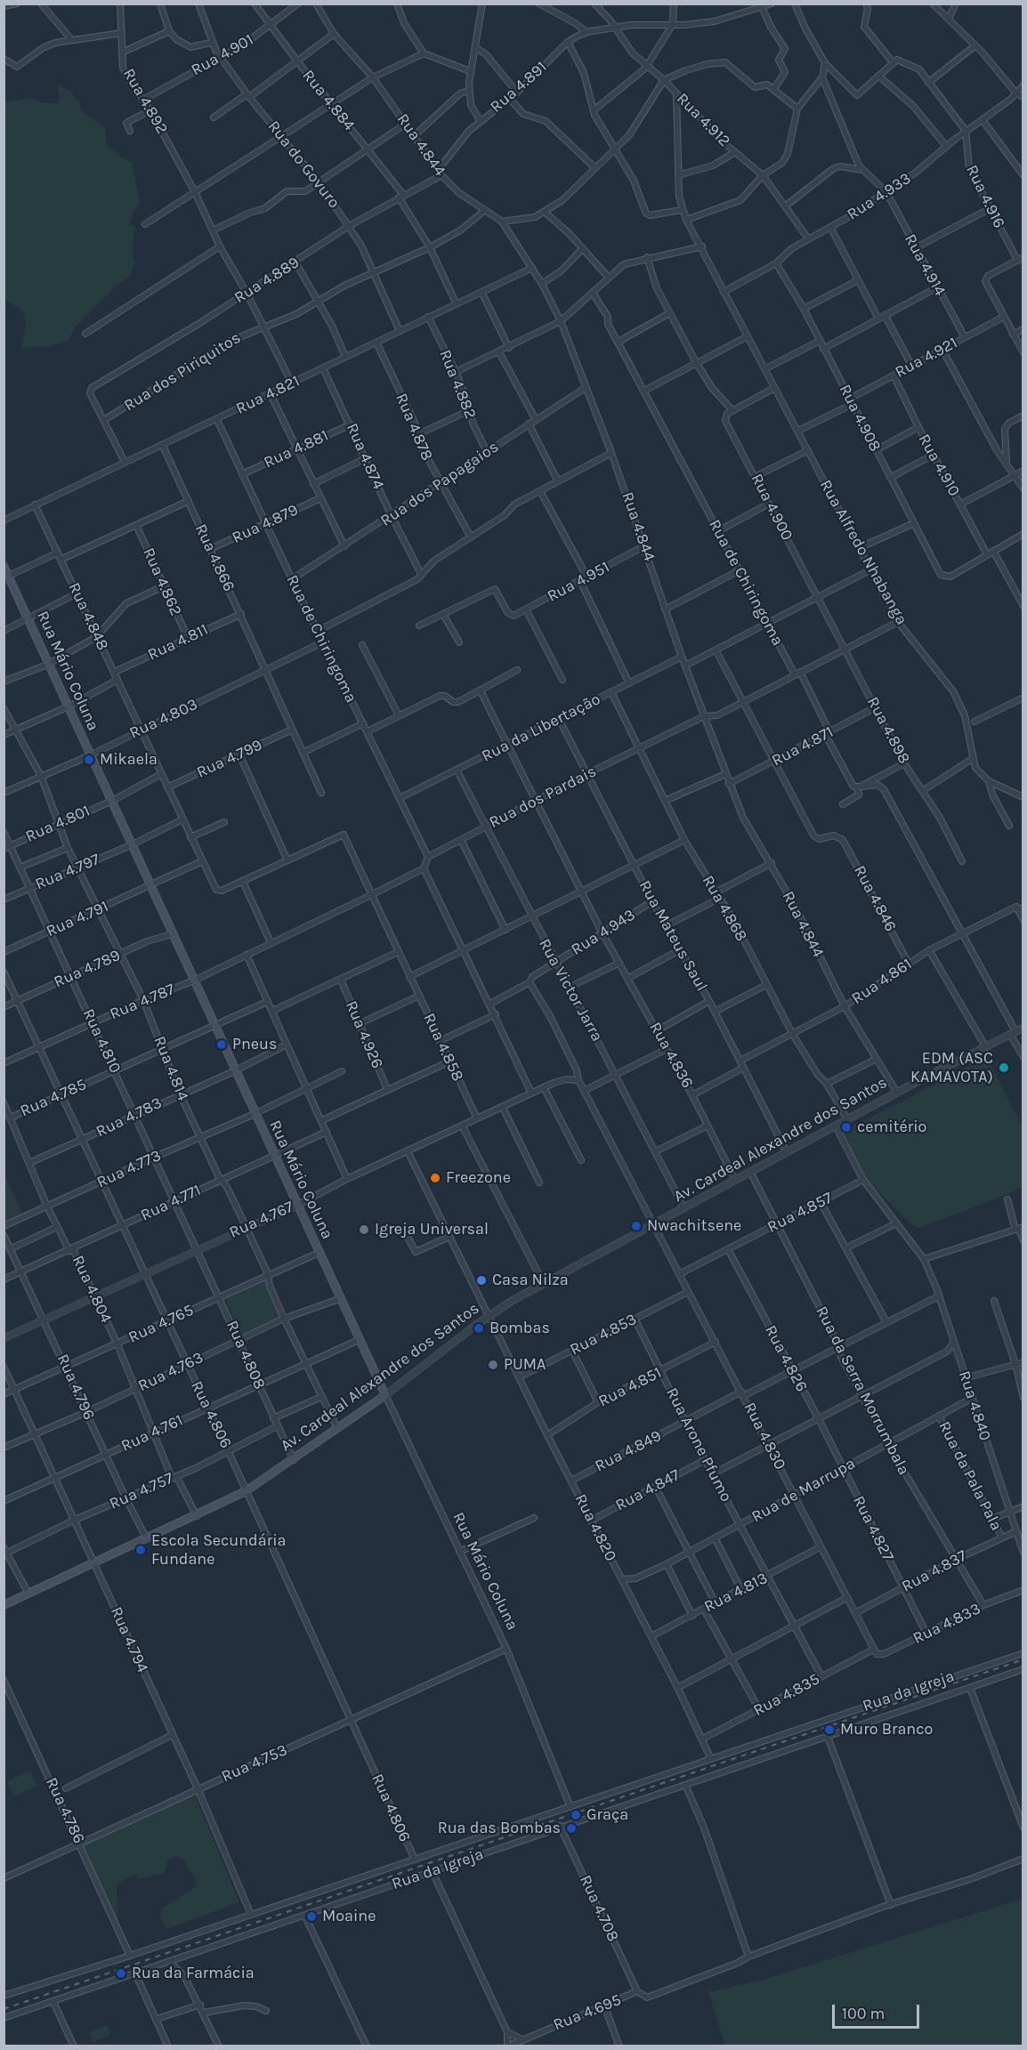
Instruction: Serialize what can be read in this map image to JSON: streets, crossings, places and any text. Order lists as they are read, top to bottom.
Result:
{
  "streets": {
    "main road": ["Rua Mário Coluna", "Av. Cardeal Alexandre dos Santos"],
    "street": [
      "Rua 4.901",
      "Rua 4.891",
      "Rua 4.884",
      "Rua 4.892",
      "Rua 4.912",
      "Rua 4.844",
      "Rua do Govuro",
      "Rua 4.933",
      "Rua 4.916",
      "Rua 4.914",
      "Rua 4.889",
      "Rua 4.921",
      "Rua dos Piriquitos",
      "Rua 4.882",
      "Rua 4.821",
      "Rua 4.908",
      "Rua 4.878",
      "Rua 4.881",
      "Rua 4.874",
      "Rua 4.910",
      "Rua dos Papagaios",
      "Rua 4.900",
      "Rua 4.879",
      "Rua Alfredo Nhabanga",
      "Rua 4.866",
      "Rua 4.862",
      "Rua 4.951",
      "Rua de Chiringoma",
      "Rua 4.848",
      "Rua 4.811",
      "Rua 4.803",
      "Rua da Libertação",
      "Rua 4.898",
      "Rua 4.871",
      "Rua 4.799",
      "Rua dos Pardais",
      "Rua 4.801",
      "Rua 4.797",
      "Rua 4.846",
      "Rua 4.868",
      "Rua 4.791",
      "Rua 4.943",
      "Rua Mateus Saul",
      "Rua 4.789",
      "Rua 4.861",
      "Rua Victor Jarra",
      "Rua 4.787",
      "Rua 4.926",
      "Rua 4.810",
      "Rua 4.858",
      "Rua 4.836",
      "Rua 4.814",
      "Rua 4.785",
      "Rua 4.783",
      "Rua 4.773",
      "Rua 4.771",
      "Rua 4.857",
      "Rua 4.767",
      "Rua 4.804",
      "Rua 4.765",
      "Rua 4.853",
      "Rua 4.808",
      "Rua 4.826",
      "Rua 4.763",
      "Rua 4.796",
      "Rua 4.851",
      "Rua da Serra Morrumbala",
      "Rua 4.840",
      "Rua 4.806",
      "Rua 4.761",
      "Rua 4.830",
      "Rua Arone Pfumo",
      "Rua 4.849",
      "Rua da Pala Pala",
      "Rua 4.847",
      "Rua de Marrupa",
      "Rua 4.757",
      "Rua 4.820",
      "Rua 4.827",
      "Rua 4.837",
      "Rua 4.813",
      "Rua 4.833",
      "Rua 4.794",
      "Rua da Igreja",
      "Rua 4.835",
      "Rua 4.753",
      "Rua 4.786",
      "Rua 4.708",
      "Rua 4.695"
    ]
  },
  "crossings": [
    ["Rua 4.901", "Rua 4.884"],
    ["Rua 4.901", "Rua 4.892"],
    ["Rua 4.901", "Rua do Govuro"],
    ["Rua 4.891", "Rua 4.912"],
    ["Rua 4.891", "Rua 4.844"],
    ["Rua 4.891", "Rua 4.889"],
    ["Rua 4.884", "Rua 4.889"],
    ["Rua 4.884", "Rua dos Piriquitos"],
    ["Rua 4.884", "Rua 4.821"],
    ["Rua 4.892", "Rua 4.889"],
    ["Rua 4.892", "Rua dos Piriquitos"],
    ["Rua 4.892", "Rua 4.821"],
    ["Rua 4.912", "Rua 4.933"],
    ["Rua 4.912", "Rua Alfredo Nhabanga"],
    ["Rua 4.844", "Rua 4.889"],
    ["Rua 4.844", "Rua dos Piriquitos"],
    ["Rua 4.844", "Rua 4.821"],
    ["Rua 4.844", "Rua dos Papagaios"],
    ["Rua 4.844", "Rua 4.951"],
    ["Rua 4.844", "Rua da Libertação"],
    ["Rua 4.844", "Rua 4.871"],
    ["Rua 4.844", "Rua dos Pardais"],
    ["Rua 4.844", "Rua 4.861"],
    ["Rua 4.844", "Av. Cardeal Alexandre dos Santos"],
    ["Rua do Govuro", "Rua 4.889"],
    ["Rua do Govuro", "Rua dos Piriquitos"],
    ["Rua do Govuro", "Rua 4.821"],
    ["Rua 4.933", "Rua 4.916"],
    ["Rua 4.933", "Rua 4.914"],
    ["Rua 4.933", "Rua 4.908"],
    ["Rua 4.933", "Rua Alfredo Nhabanga"],
    ["Rua 4.914", "Rua 4.921"],
    ["Rua 4.889", "Rua dos Piriquitos"],
    ["Rua 4.921", "Rua 4.908"],
    ["Rua 4.921", "Rua 4.910"],
    ["Rua 4.921", "Rua Alfredo Nhabanga"],
    ["Rua 4.882", "Rua 4.821"],
    ["Rua 4.882", "Rua dos Papagaios"],
    ["Rua 4.821", "Rua 4.878"],
    ["Rua 4.821", "Rua 4.874"],
    ["Rua 4.821", "Rua 4.866"],
    ["Rua 4.821", "Rua de Chiringoma"],
    ["Rua 4.821", "Rua 4.848"],
    ["Rua 4.908", "Rua 4.910"],
    ["Rua 4.878", "Rua dos Papagaios"],
    ["Rua 4.881", "Rua 4.874"],
    ["Rua 4.881", "Rua de Chiringoma"],
    ["Rua 4.874", "Rua dos Papagaios"],
    ["Rua dos Papagaios", "Rua de Chiringoma"],
    ["Rua 4.900", "Rua 4.898"],
    ["Rua 4.879", "Rua 4.866"],
    ["Rua 4.879", "Rua de Chiringoma"],
    ["Rua Alfredo Nhabanga", "Rua dos Pardais"],
    ["Rua 4.866", "Rua 4.811"],
    ["Rua 4.866", "Rua 4.803"],
    ["Rua 4.866", "Rua 4.799"],
    ["Rua 4.862", "Rua 4.811"],
    ["Rua de Chiringoma", "Rua 4.803"],
    ["Rua de Chiringoma", "Rua da Libertação"],
    ["Rua de Chiringoma", "Rua 4.871"],
    ["Rua de Chiringoma", "Rua dos Pardais"],
    ["Rua 4.848", "Rua 4.811"],
    ["Rua 4.848", "Rua 4.803"],
    ["Rua 4.848", "Rua 4.799"],
    ["Rua 4.848", "Rua 4.801"],
    ["Rua 4.848", "Rua 4.797"],
    ["Rua 4.848", "Rua 4.791"],
    ["Rua Mário Coluna", "Rua 4.803"],
    ["Rua Mário Coluna", "Rua 4.801"],
    ["Rua Mário Coluna", "Rua 4.797"],
    ["Rua Mário Coluna", "Rua 4.791"],
    ["Rua Mário Coluna", "Rua 4.789"],
    ["Rua Mário Coluna", "Rua 4.787"],
    ["Rua Mário Coluna", "Rua 4.785"],
    ["Rua Mário Coluna", "Rua 4.783"],
    ["Rua Mário Coluna", "Av. Cardeal Alexandre dos Santos"],
    ["Rua Mário Coluna", "Rua 4.773"],
    ["Rua Mário Coluna", "Rua 4.771"],
    ["Rua Mário Coluna", "Rua 4.767"],
    ["Rua Mário Coluna", "Rua 4.765"],
    ["Rua Mário Coluna", "Rua 4.763"],
    ["Rua Mário Coluna", "Rua 4.761"],
    ["Rua Mário Coluna", "Rua da Igreja"],
    ["Rua Mário Coluna", "Rua 4.753"],
    ["Rua 4.803", "Rua 4.814"],
    ["Rua da Libertação", "Rua 4.868"],
    ["Rua da Libertação", "Rua Mateus Saul"],
    ["Rua da Libertação", "Rua Victor Jarra"],
    ["Rua da Libertação", "Rua 4.836"],
    ["Rua 4.898", "Rua 4.871"],
    ["Rua 4.898", "Rua dos Pardais"],
    ["Rua 4.871", "Rua 4.846"],
    ["Rua dos Pardais", "Rua 4.868"],
    ["Rua dos Pardais", "Rua Mateus Saul"],
    ["Rua dos Pardais", "Rua Victor Jarra"],
    ["Rua dos Pardais", "Rua 4.836"],
    ["Rua 4.801", "Rua 4.810"],
    ["Rua 4.801", "Rua 4.814"],
    ["Rua 4.797", "Rua 4.810"],
    ["Rua 4.797", "Rua 4.814"],
    ["Rua 4.846", "Rua 4.861"],
    ["Rua 4.868", "Rua 4.861"],
    ["Rua 4.868", "Av. Cardeal Alexandre dos Santos"],
    ["Rua 4.791", "Rua 4.810"],
    ["Rua 4.791", "Rua 4.814"],
    ["Rua 4.943", "Rua Mateus Saul"],
    ["Rua 4.943", "Rua Victor Jarra"],
    ["Rua 4.943", "Rua 4.836"],
    ["Rua 4.943", "Rua 4.830"],
    ["Rua Mateus Saul", "Rua 4.861"],
    ["Rua Mateus Saul", "Av. Cardeal Alexandre dos Santos"],
    ["Rua 4.789", "Rua 4.810"],
    ["Rua 4.789", "Rua 4.814"],
    ["Rua 4.789", "Rua 4.806"],
    ["Rua Victor Jarra", "Av. Cardeal Alexandre dos Santos"],
    ["Rua 4.787", "Rua 4.810"],
    ["Rua 4.787", "Rua 4.814"],
    ["Rua 4.787", "Rua 4.806"],
    ["Rua 4.810", "Rua 4.785"],
    ["Rua 4.810", "Rua 4.783"],
    ["Rua 4.810", "Rua 4.773"],
    ["Rua 4.810", "Rua 4.771"],
    ["Rua 4.810", "Rua 4.767"],
    ["Rua 4.810", "Rua 4.808"],
    ["Rua 4.858", "Rua 4.767"],
    ["Rua 4.836", "Av. Cardeal Alexandre dos Santos"],
    ["Rua 4.814", "Rua 4.785"],
    ["Rua 4.814", "Rua 4.783"],
    ["Rua 4.814", "Av. Cardeal Alexandre dos Santos"],
    ["Rua 4.814", "Rua 4.773"],
    ["Rua 4.814", "Rua 4.771"],
    ["Rua 4.814", "Rua 4.767"],
    ["Rua 4.814", "Rua 4.765"],
    ["Rua 4.814", "Rua 4.763"],
    ["Rua 4.814", "Rua 4.761"],
    ["Rua 4.785", "Rua 4.804"],
    ["Rua 4.785", "Rua 4.806"],
    ["Rua 4.783", "Rua 4.804"],
    ["Rua 4.783", "Rua 4.806"],
    ["Av. Cardeal Alexandre dos Santos", "Rua 4.804"],
    ["Av. Cardeal Alexandre dos Santos", "Rua 4.808"],
    ["Av. Cardeal Alexandre dos Santos", "Rua 4.796"],
    ["Av. Cardeal Alexandre dos Santos", "Rua da Serra Morrumbala"],
    ["Av. Cardeal Alexandre dos Santos", "Rua 4.840"],
    ["Av. Cardeal Alexandre dos Santos", "Rua 4.806"],
    ["Av. Cardeal Alexandre dos Santos", "Rua 4.830"],
    ["Av. Cardeal Alexandre dos Santos", "Rua 4.820"],
    ["Av. Cardeal Alexandre dos Santos", "Rua 4.794"],
    ["Rua 4.773", "Rua 4.804"],
    ["Rua 4.773", "Rua 4.806"],
    ["Rua 4.771", "Rua 4.804"],
    ["Rua 4.771", "Rua 4.796"],
    ["Rua 4.771", "Rua 4.806"],
    ["Rua 4.857", "Rua 4.826"],
    ["Rua 4.857", "Rua da Serra Morrumbala"],
    ["Rua 4.857", "Rua 4.840"],
    ["Rua 4.857", "Rua 4.830"],
    ["Rua 4.767", "Rua 4.804"],
    ["Rua 4.767", "Rua 4.808"],
    ["Rua 4.767", "Rua 4.796"],
    ["Rua 4.767", "Rua 4.806"],
    ["Rua 4.767", "Rua 4.830"],
    ["Rua 4.767", "Rua 4.820"],
    ["Rua 4.804", "Rua 4.765"],
    ["Rua 4.804", "Rua 4.763"],
    ["Rua 4.804", "Rua 4.761"],
    ["Rua 4.804", "Rua 4.757"],
    ["Rua 4.765", "Rua 4.808"],
    ["Rua 4.765", "Rua 4.796"],
    ["Rua 4.765", "Rua 4.806"],
    ["Rua 4.765", "Rua 4.794"],
    ["Rua 4.853", "Rua 4.830"],
    ["Rua 4.853", "Rua Arone Pfumo"],
    ["Rua 4.853", "Rua 4.820"],
    ["Rua 4.808", "Rua 4.763"],
    ["Rua 4.808", "Rua 4.761"],
    ["Rua 4.808", "Rua 4.757"],
    ["Rua 4.826", "Rua 4.849"],
    ["Rua 4.826", "Rua de Marrupa"],
    ["Rua 4.826", "Rua 4.827"],
    ["Rua 4.763", "Rua 4.796"],
    ["Rua 4.763", "Rua 4.806"],
    ["Rua 4.763", "Rua 4.794"],
    ["Rua 4.796", "Rua 4.761"],
    ["Rua 4.796", "Rua 4.757"],
    ["Rua 4.851", "Rua 4.830"],
    ["Rua 4.851", "Rua Arone Pfumo"],
    ["Rua 4.851", "Rua 4.820"],
    ["Rua da Serra Morrumbala", "Rua 4.849"],
    ["Rua da Serra Morrumbala", "Rua de Marrupa"],
    ["Rua da Serra Morrumbala", "Rua 4.837"],
    ["Rua da Serra Morrumbala", "Rua 4.833"],
    ["Rua 4.840", "Rua 4.849"],
    ["Rua 4.840", "Rua de Marrupa"],
    ["Rua 4.840", "Rua 4.837"],
    ["Rua 4.806", "Rua 4.761"],
    ["Rua 4.806", "Rua 4.757"],
    ["Rua 4.806", "Rua da Igreja"],
    ["Rua 4.806", "Rua 4.753"],
    ["Rua 4.761", "Rua 4.794"],
    ["Rua 4.830", "Rua 4.849"],
    ["Rua 4.830", "Rua de Marrupa"],
    ["Rua 4.830", "Rua 4.837"],
    ["Rua 4.830", "Rua 4.813"],
    ["Rua 4.830", "Rua 4.833"],
    ["Rua 4.830", "Rua 4.835"],
    ["Rua Arone Pfumo", "Rua 4.849"],
    ["Rua Arone Pfumo", "Rua 4.847"],
    ["Rua Arone Pfumo", "Rua de Marrupa"],
    ["Rua Arone Pfumo", "Rua 4.813"],
    ["Rua Arone Pfumo", "Rua 4.835"],
    ["Rua 4.849", "Rua 4.820"],
    ["Rua da Pala Pala", "Rua de Marrupa"],
    ["Rua da Pala Pala", "Rua 4.837"],
    ["Rua 4.847", "Rua 4.820"],
    ["Rua de Marrupa", "Rua 4.827"],
    ["Rua 4.757", "Rua 4.794"],
    ["Rua 4.820", "Rua 4.813"],
    ["Rua 4.820", "Rua da Igreja"],
    ["Rua 4.820", "Rua 4.835"],
    ["Rua 4.827", "Rua 4.837"],
    ["Rua 4.827", "Rua 4.833"],
    ["Rua 4.833", "Rua 4.835"],
    ["Rua 4.794", "Rua da Igreja"],
    ["Rua 4.794", "Rua 4.753"],
    ["Rua da Igreja", "Rua 4.786"],
    ["Rua da Igreja", "Rua 4.708"],
    ["Rua 4.753", "Rua 4.786"],
    ["Rua 4.708", "Rua 4.695"]
  ],
  "places": [
    "Mikaela",
    "Pneus",
    "EDM (ASC KAMAVOTA)",
    "cemitério",
    "Freezone",
    "Nwachitsene",
    "Igreja Universal",
    "Casa Nilza",
    "Bombas",
    "PUMA",
    "Escola Secundária Fundane",
    "Muro Branco",
    "Graça",
    "Rua das Bombas",
    "Moaine",
    "Rua da Farmácia"
  ],
  "scale_bar": "100 m"
}
